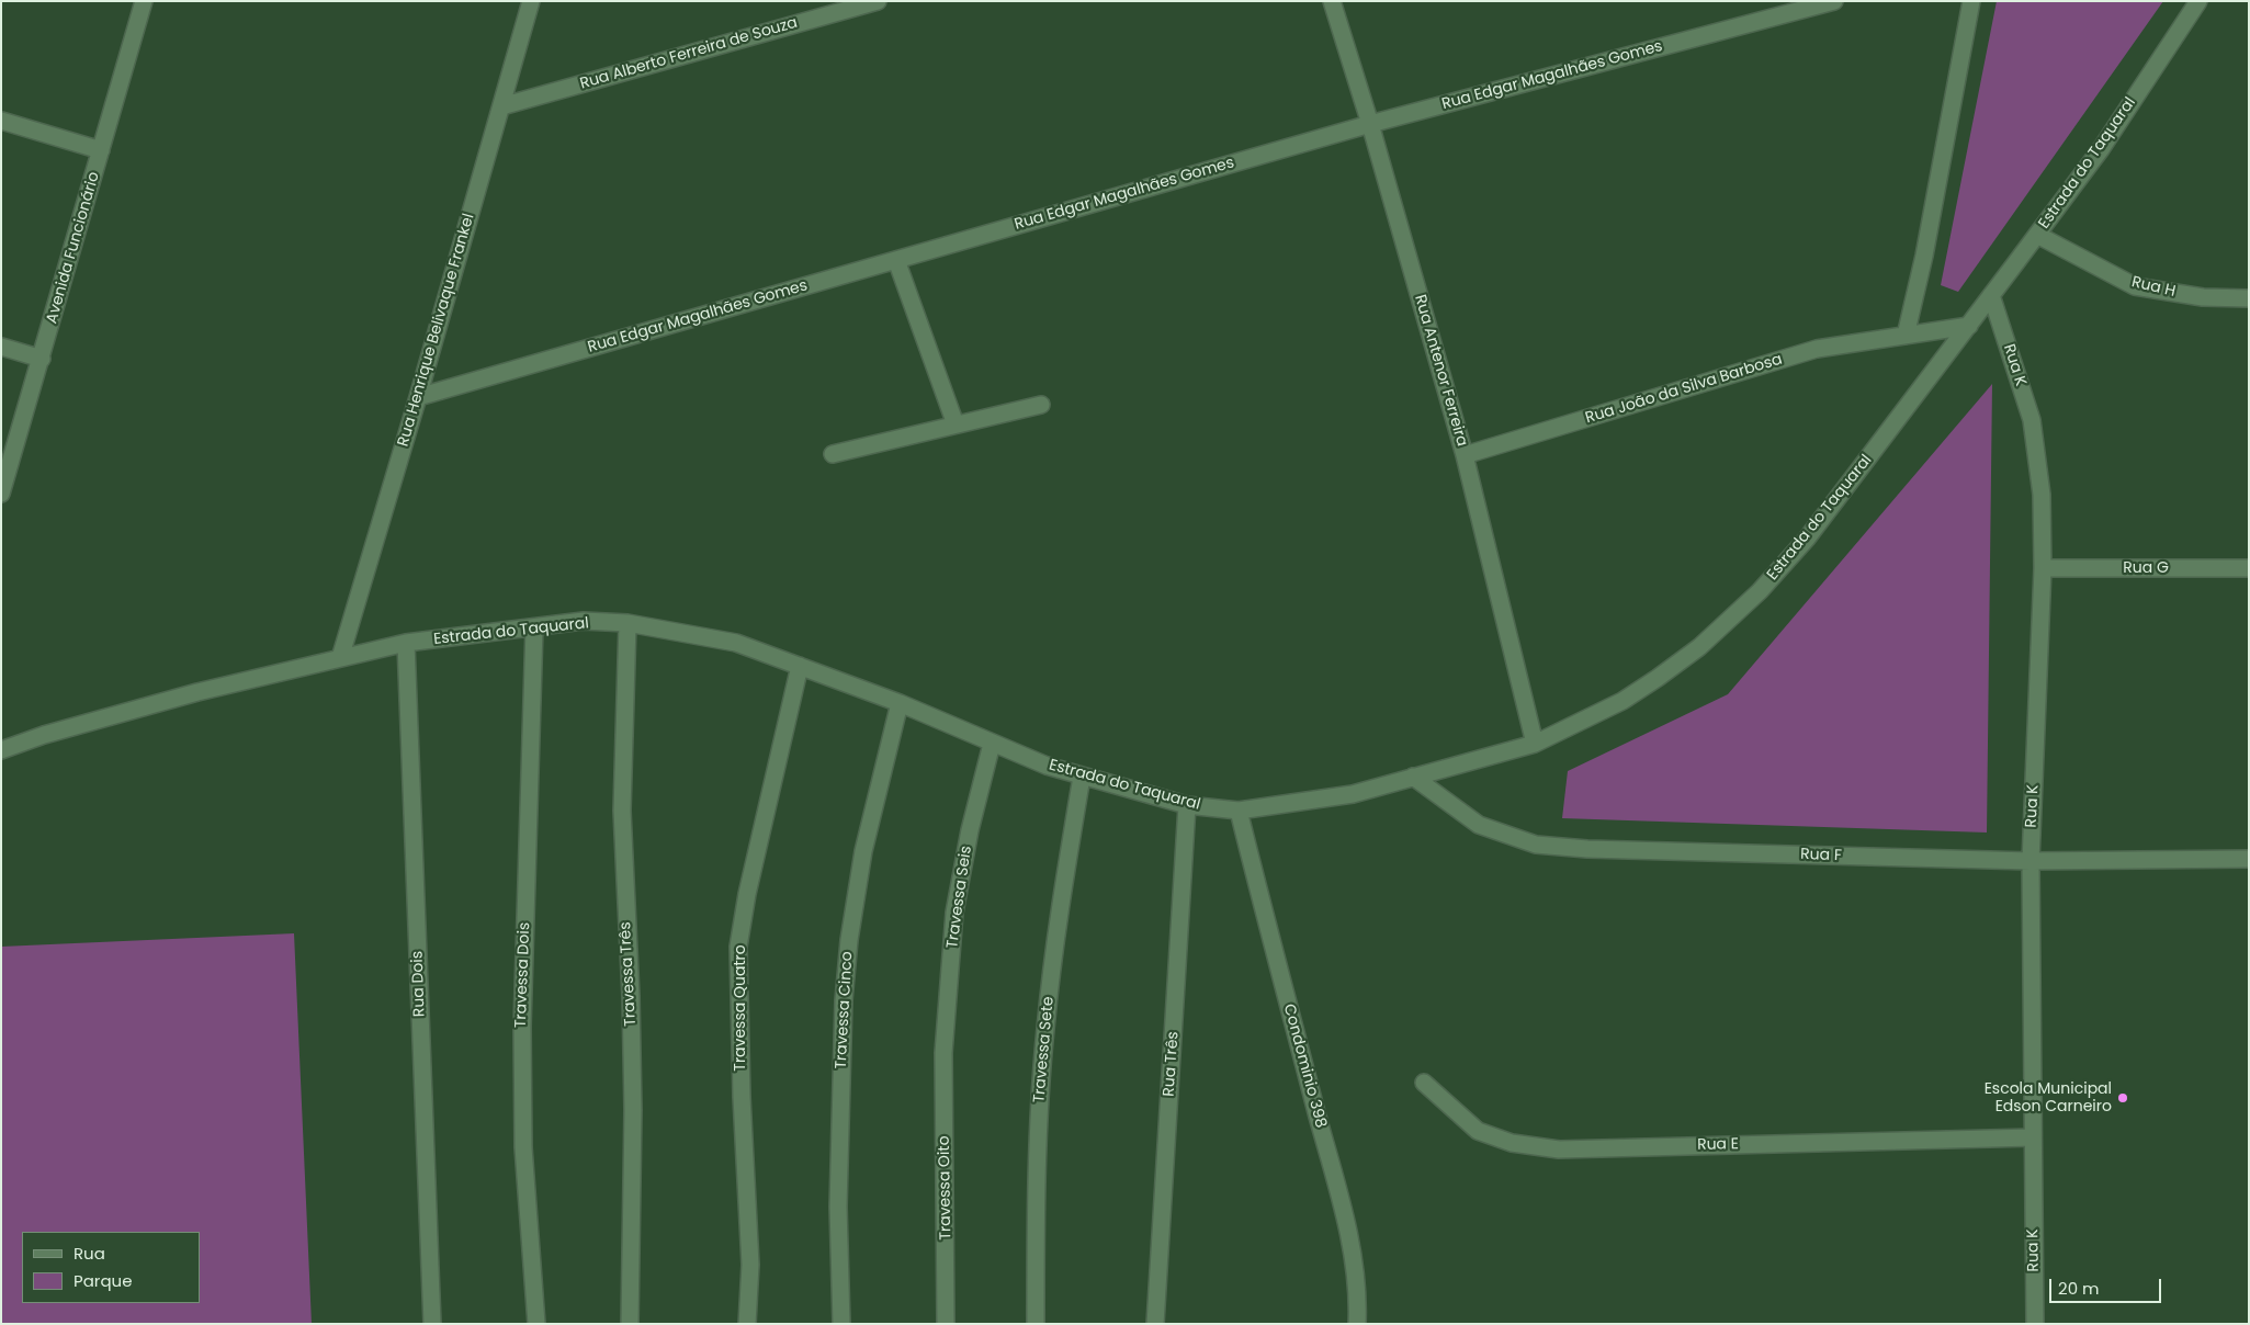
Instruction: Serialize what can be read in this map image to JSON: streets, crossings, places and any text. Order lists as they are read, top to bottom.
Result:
{
  "streets": {
    "street": [
      "Rua Alberto Ferreira de Souza",
      "Rua Edgar Magalhães Gomes",
      "Estrada do Taquaral",
      "Avenida Funcionário",
      "Rua H",
      "Rua Henrique Belivaque Frankel",
      "Rua K",
      "Rua Antenor Ferreira",
      "Rua João da Silva Barbosa",
      "Rua G",
      "Rua F",
      "Travessa Seis",
      "Travessa Três",
      "Travessa Dois",
      "Rua Dois",
      "Travessa Quatro",
      "Travessa Cinco",
      "Travessa Sete",
      "Rua Três",
      "Condominio 398",
      "Rua E",
      "Travessa Oito"
    ]
  },
  "crossings": [
    ["Rua Alberto Ferreira de Souza", "Rua Henrique Belivaque Frankel"],
    ["Rua Edgar Magalhães Gomes", "Rua Henrique Belivaque Frankel"],
    ["Rua Edgar Magalhães Gomes", "Rua Antenor Ferreira"],
    ["Estrada do Taquaral", "Rua H"],
    ["Estrada do Taquaral", "Rua Henrique Belivaque Frankel"],
    ["Estrada do Taquaral", "Rua K"],
    ["Estrada do Taquaral", "Rua Antenor Ferreira"],
    ["Estrada do Taquaral", "Rua João da Silva Barbosa"],
    ["Estrada do Taquaral", "Rua F"],
    ["Estrada do Taquaral", "Travessa Seis"],
    ["Estrada do Taquaral", "Travessa Três"],
    ["Estrada do Taquaral", "Travessa Dois"],
    ["Estrada do Taquaral", "Rua Dois"],
    ["Estrada do Taquaral", "Travessa Quatro"],
    ["Estrada do Taquaral", "Travessa Cinco"],
    ["Estrada do Taquaral", "Travessa Sete"],
    ["Estrada do Taquaral", "Rua Três"],
    ["Estrada do Taquaral", "Condominio 398"],
    ["Rua K", "Rua G"],
    ["Rua K", "Rua F"],
    ["Rua K", "Rua E"],
    ["Rua Antenor Ferreira", "Rua João da Silva Barbosa"],
    ["Travessa Seis", "Travessa Oito"]
  ],
  "places": ["Escola Municipal Edson Carneiro"],
  "legend": ["Rua", "Parque"],
  "scale_bar": "20 m"
}
